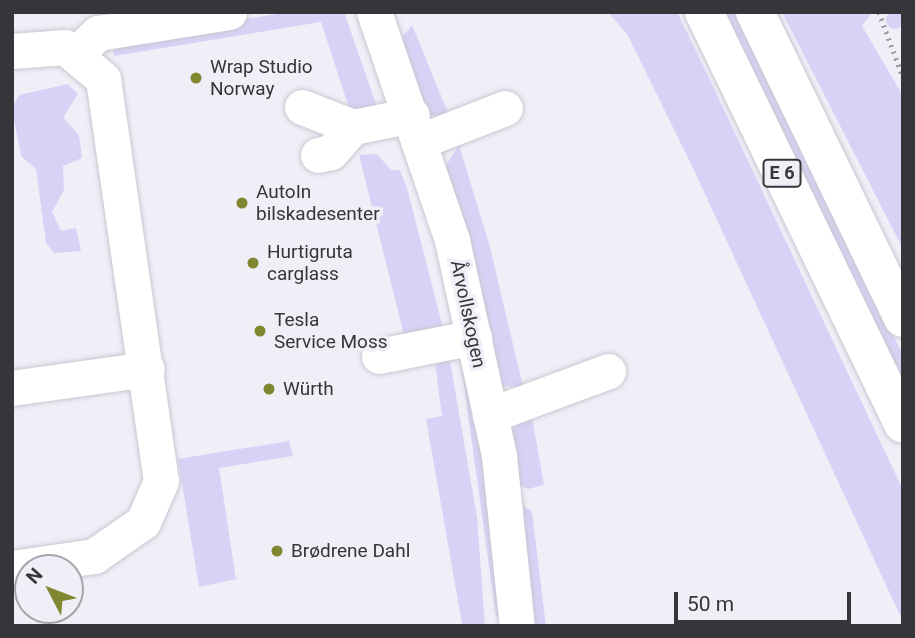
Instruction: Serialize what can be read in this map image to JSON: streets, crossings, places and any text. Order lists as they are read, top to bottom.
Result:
{
  "streets": {
    "highway": ["E 6"],
    "street": ["Årvollskogen"]
  },
  "places": [
    "Wrap Studio Norway",
    "AutoIn bilskadesenter",
    "Hurtigruta carglass",
    "Tesla Service Moss",
    "Würth",
    "Brødrene Dahl"
  ],
  "scale_bar": "50 m",
  "north": "top left"
}
